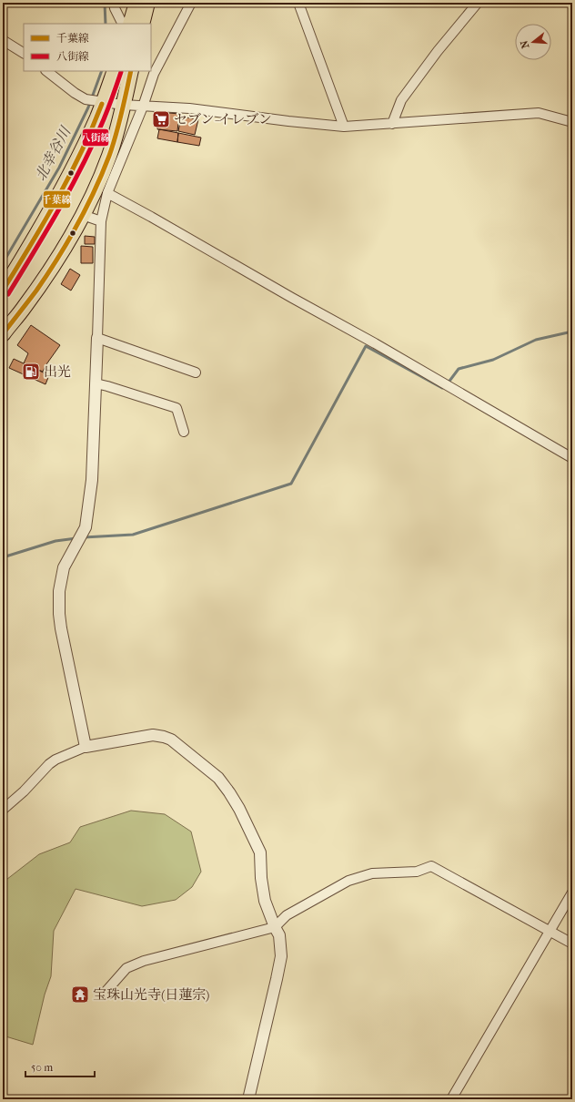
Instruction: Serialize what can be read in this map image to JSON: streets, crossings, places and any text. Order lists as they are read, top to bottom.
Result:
{
  "water": ["北幸谷川"],
  "places": {
    "supermarket": ["セブン-イレブン"],
    "fuel station": ["出光"],
    "temple": ["宝珠山光寺(日蓮宗)"]
  },
  "lines": ["transit line 千葉線", "transit line 八街線"],
  "legend": ["千葉線", "八街線"],
  "scale_bar": "50 m",
  "north": "left"
}
